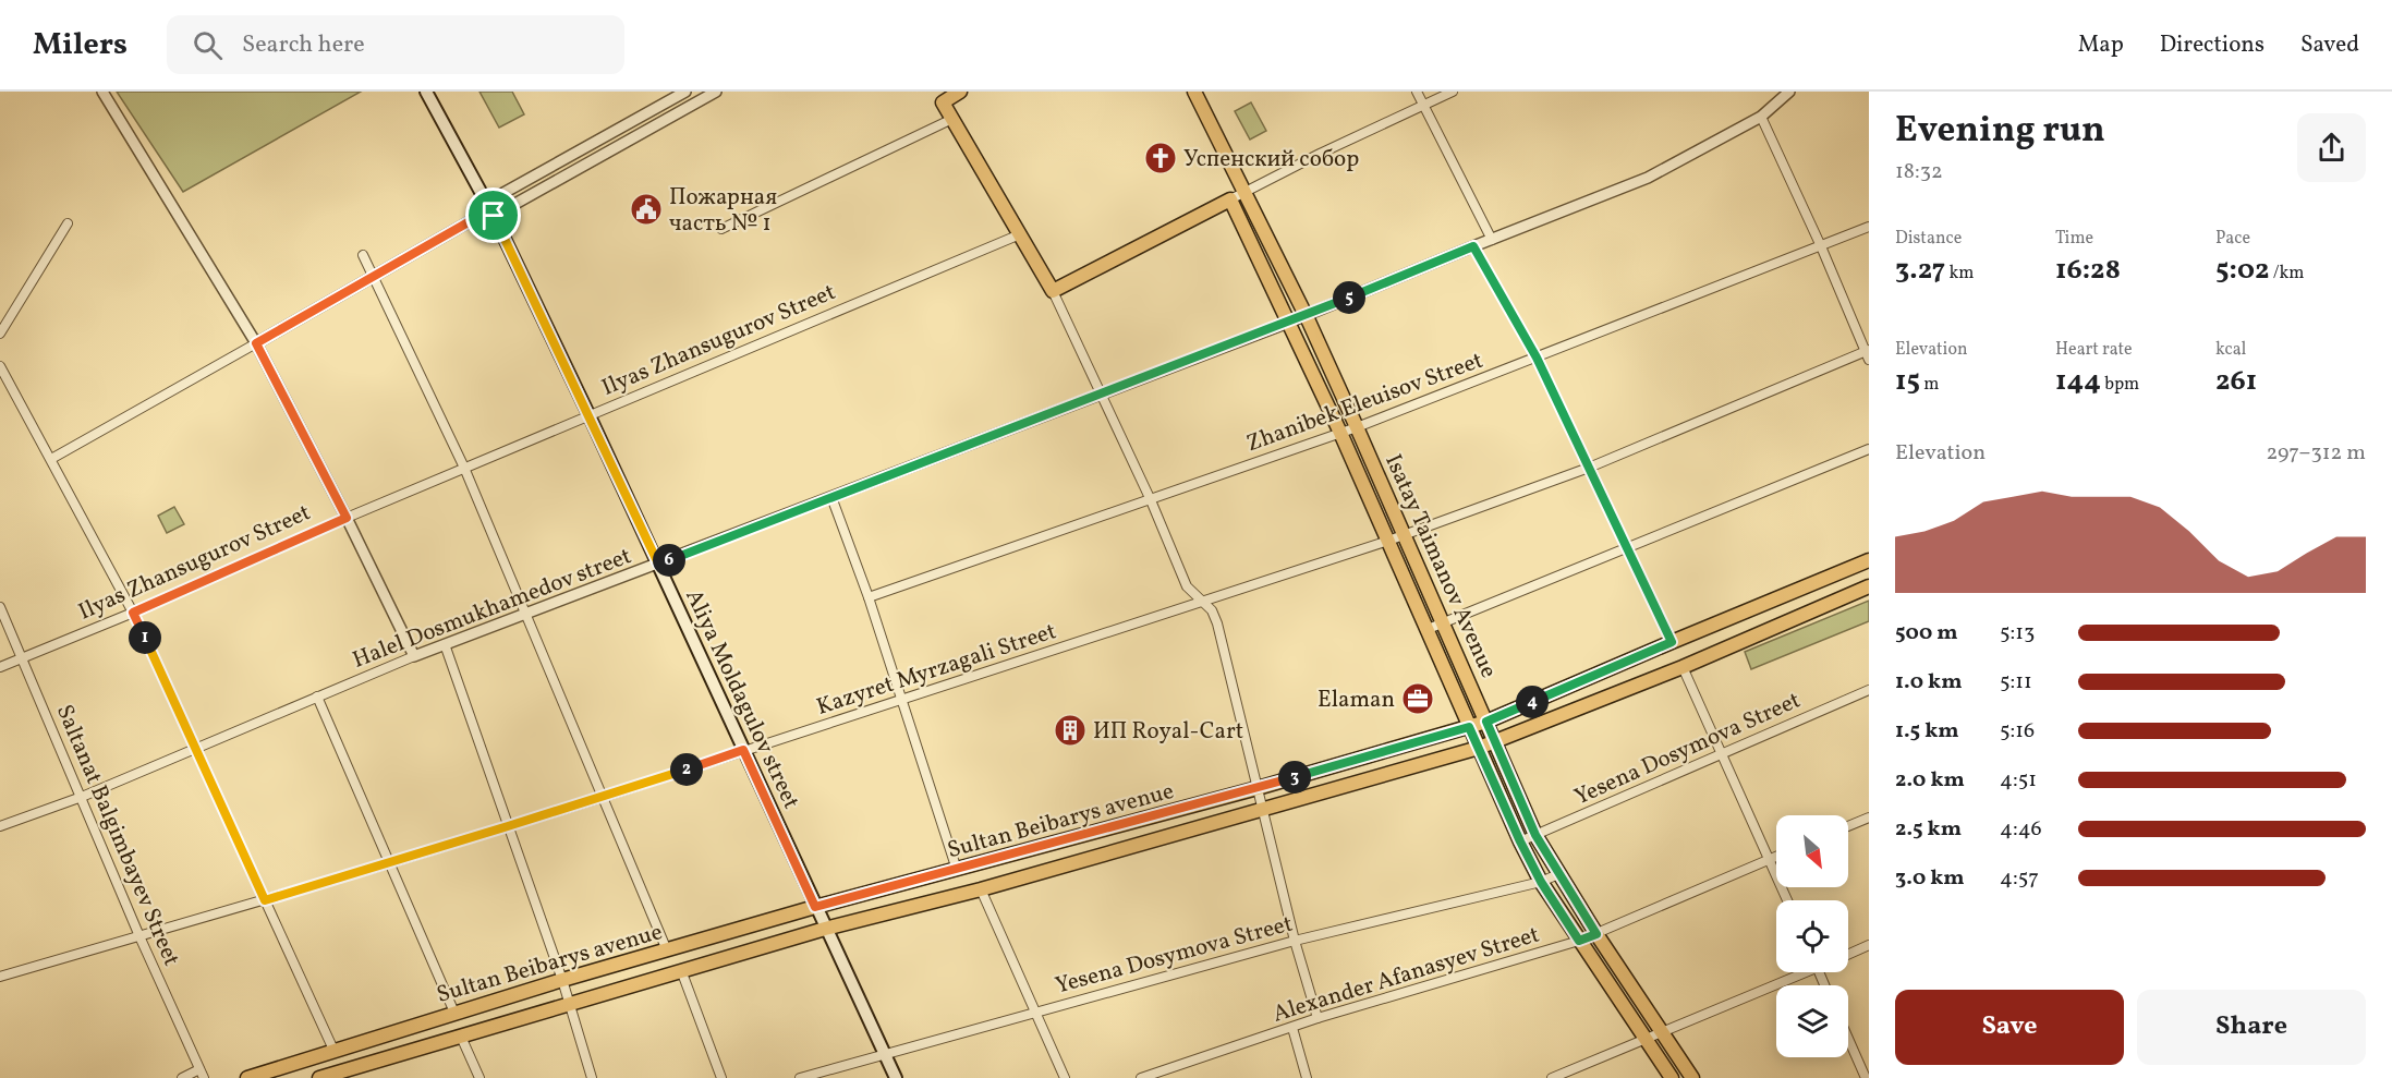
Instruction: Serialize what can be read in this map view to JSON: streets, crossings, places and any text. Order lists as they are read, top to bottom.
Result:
{
  "streets": {
    "main road": ["Isatay Taimanov Avenue", "Aliya Moldagulov street", "Sultan Beibarys avenue"],
    "street": [
      "Ilyas Zhansugurov Street",
      "Zhanibek Eleuisov Street",
      "Halel Dosmukhamedov street",
      "Kazyret Myrzagali Street",
      "Yesena Dosymova Street",
      "Saltanat Balgimbayev Street",
      "Alexander Afanasyev Street"
    ]
  },
  "crossings": [
    ["Ilyas Zhansugurov Street", "Aliya Moldagulov street"],
    ["Ilyas Zhansugurov Street", "Saltanat Balgimbayev Street"],
    ["Zhanibek Eleuisov Street", "Isatay Taimanov Avenue"],
    ["Isatay Taimanov Avenue", "Halel Dosmukhamedov street"],
    ["Isatay Taimanov Avenue", "Kazyret Myrzagali Street"],
    ["Isatay Taimanov Avenue", "Yesena Dosymova Street"],
    ["Isatay Taimanov Avenue", "Sultan Beibarys avenue"],
    ["Isatay Taimanov Avenue", "Alexander Afanasyev Street"],
    ["Halel Dosmukhamedov street", "Aliya Moldagulov street"],
    ["Halel Dosmukhamedov street", "Saltanat Balgimbayev Street"],
    ["Kazyret Myrzagali Street", "Aliya Moldagulov street"],
    ["Kazyret Myrzagali Street", "Saltanat Balgimbayev Street"],
    ["Aliya Moldagulov street", "Yesena Dosymova Street"],
    ["Aliya Moldagulov street", "Sultan Beibarys avenue"]
  ],
  "places": {
    "church": ["Успенский собор"],
    "public building": ["Пожарная часть № 1"],
    "office": ["Elaman"],
    "building": ["ИП Royal-Cart"]
  },
  "north": "bottom right",
  "page": {
    "header": "Milers",
    "search": "Search here",
    "nav": ["Map", "Directions", "Saved"],
    "heading": ["Evening run", "18:32"],
    "stats": [
      ["Distance", "3.27 km"],
      ["Time", "16:28"],
      ["Pace", "5:02 /km"],
      ["Elevation", "15 m"],
      ["Heart rate", "144 bpm"],
      ["kcal", "261"]
    ],
    "pins": [
      "5",
      "6",
      "1",
      "4",
      "2",
      "3"
    ],
    "chart": ["Elevation", "297–312 m"],
    "list": [
      {
        "name": "500 m",
        "note": "5:13"
      },
      {
        "name": "1.0 km",
        "note": "5:11"
      },
      {
        "name": "1.5 km",
        "note": "5:16"
      },
      {
        "name": "2.0 km",
        "note": "4:51"
      },
      {
        "name": "2.5 km",
        "note": "4:46"
      },
      {
        "name": "3.0 km",
        "note": "4:57"
      }
    ],
    "buttons": ["Save", "Share"]
  }
}
